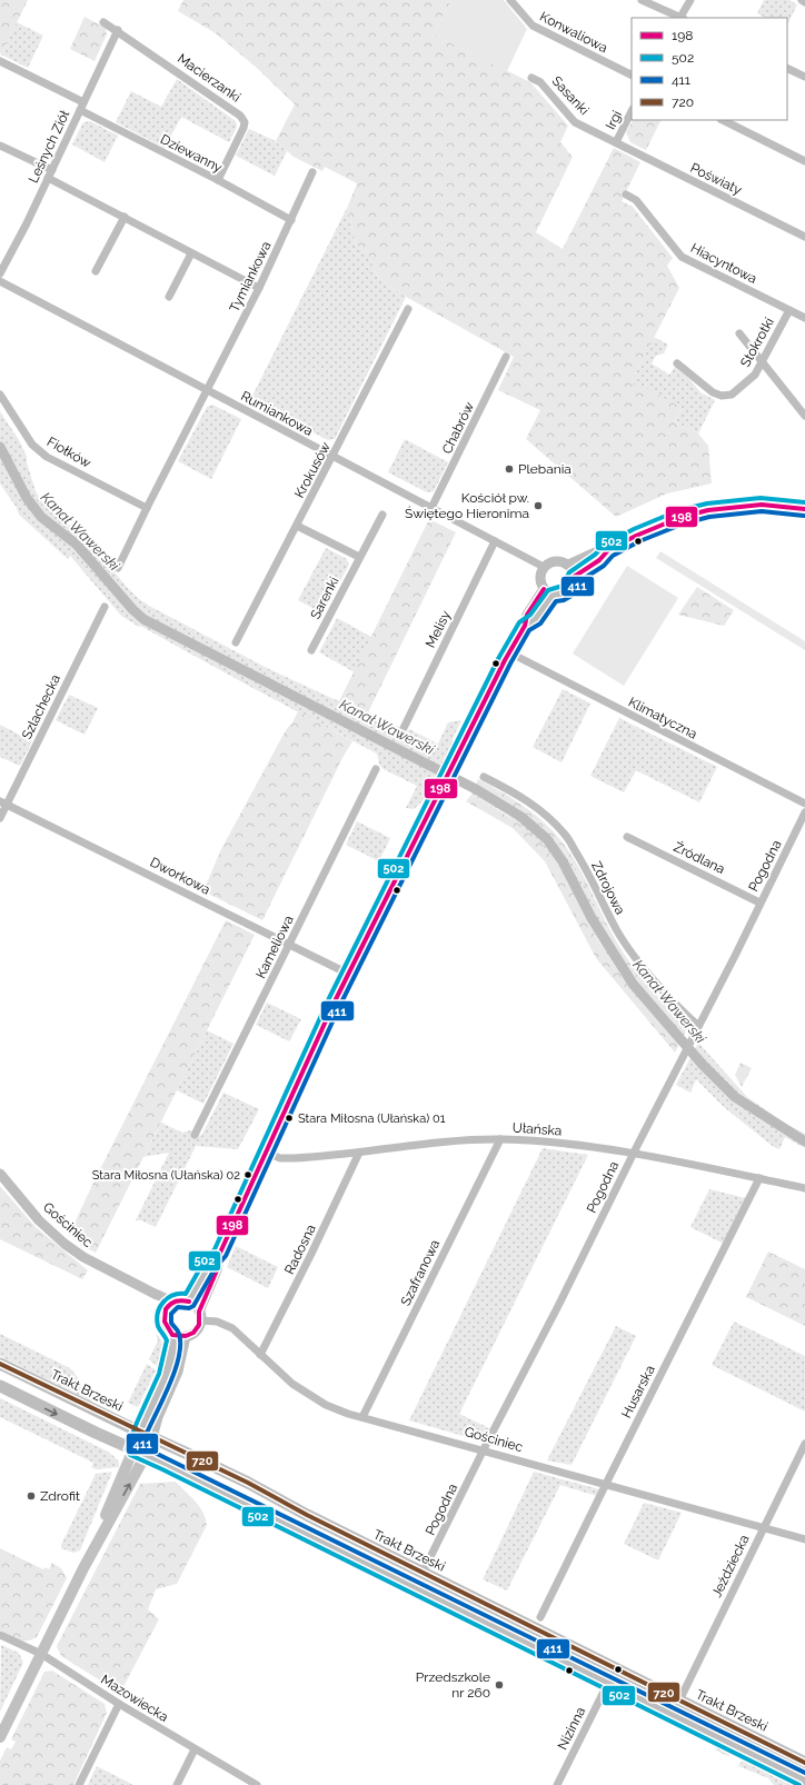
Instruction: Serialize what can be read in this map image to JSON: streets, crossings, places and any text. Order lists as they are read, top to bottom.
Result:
{
  "streets": {
    "main road": ["Trakt Brzeski"],
    "street": [
      "Konwaliowa",
      "Macierzanki",
      "Sasanki",
      "Irgi",
      "Leśnych Ziół",
      "Dziewanny",
      "Poświaty",
      "Hiacyntowa",
      "Tymiankowa",
      "Stokrotki",
      "Rumiankowa",
      "Chabrów",
      "Fiołków",
      "Krokusów",
      "Sarenki",
      "Melisy",
      "Szlachecka",
      "Klimatyczna",
      "Źródlana",
      "Pogodna",
      "Dworkowa",
      "Zdrojowa",
      "Kameliowa",
      "Ułańska",
      "Gościniec",
      "Radosna",
      "Szafranowa",
      "Husarska",
      "Jeździecka",
      "Mazowiecka",
      "Nizinna"
    ]
  },
  "crossings": [
    ["Macierzanki", "Leśnych Ziół"],
    ["Macierzanki", "Dziewanny"],
    ["Sasanki", "Irgi"],
    ["Sasanki", "Poświaty"],
    ["Irgi", "Poświaty"],
    ["Leśnych Ziół", "Dziewanny"],
    ["Dziewanny", "Tymiankowa"],
    ["Hiacyntowa", "Stokrotki"],
    ["Tymiankowa", "Rumiankowa"],
    ["Rumiankowa", "Chabrów"],
    ["Rumiankowa", "Krokusów"],
    ["Rumiankowa", "Melisy"],
    ["Szlachecka", "Dworkowa"],
    ["Źródlana", "Pogodna"],
    ["Pogodna", "Zdrojowa"],
    ["Pogodna", "Ułańska"],
    ["Pogodna", "Gościniec"],
    ["Pogodna", "Trakt Brzeski"],
    ["Dworkowa", "Kameliowa"],
    ["Ułańska", "Radosna"],
    ["Ułańska", "Szafranowa"],
    ["Ułańska", "Husarska"],
    ["Gościniec", "Radosna"],
    ["Gościniec", "Szafranowa"],
    ["Gościniec", "Husarska"],
    ["Gościniec", "Jeździecka"],
    ["Trakt Brzeski", "Jeździecka"]
  ],
  "water": ["Kanał Wawerski"],
  "places": [
    "Plebania",
    "Kościół pw. Świętego Hieronima",
    "Stara Miłosna (Ułańska) 01",
    "Stara Miłosna (Ułańska) 02",
    "Zdrofit",
    "Przedszkole nr 260"
  ],
  "lines": [
    "transit line 502",
    "transit line 198",
    "transit line 411",
    "transit line 720"
  ],
  "legend": [
    "198",
    "502",
    "411",
    "720"
  ]
}
